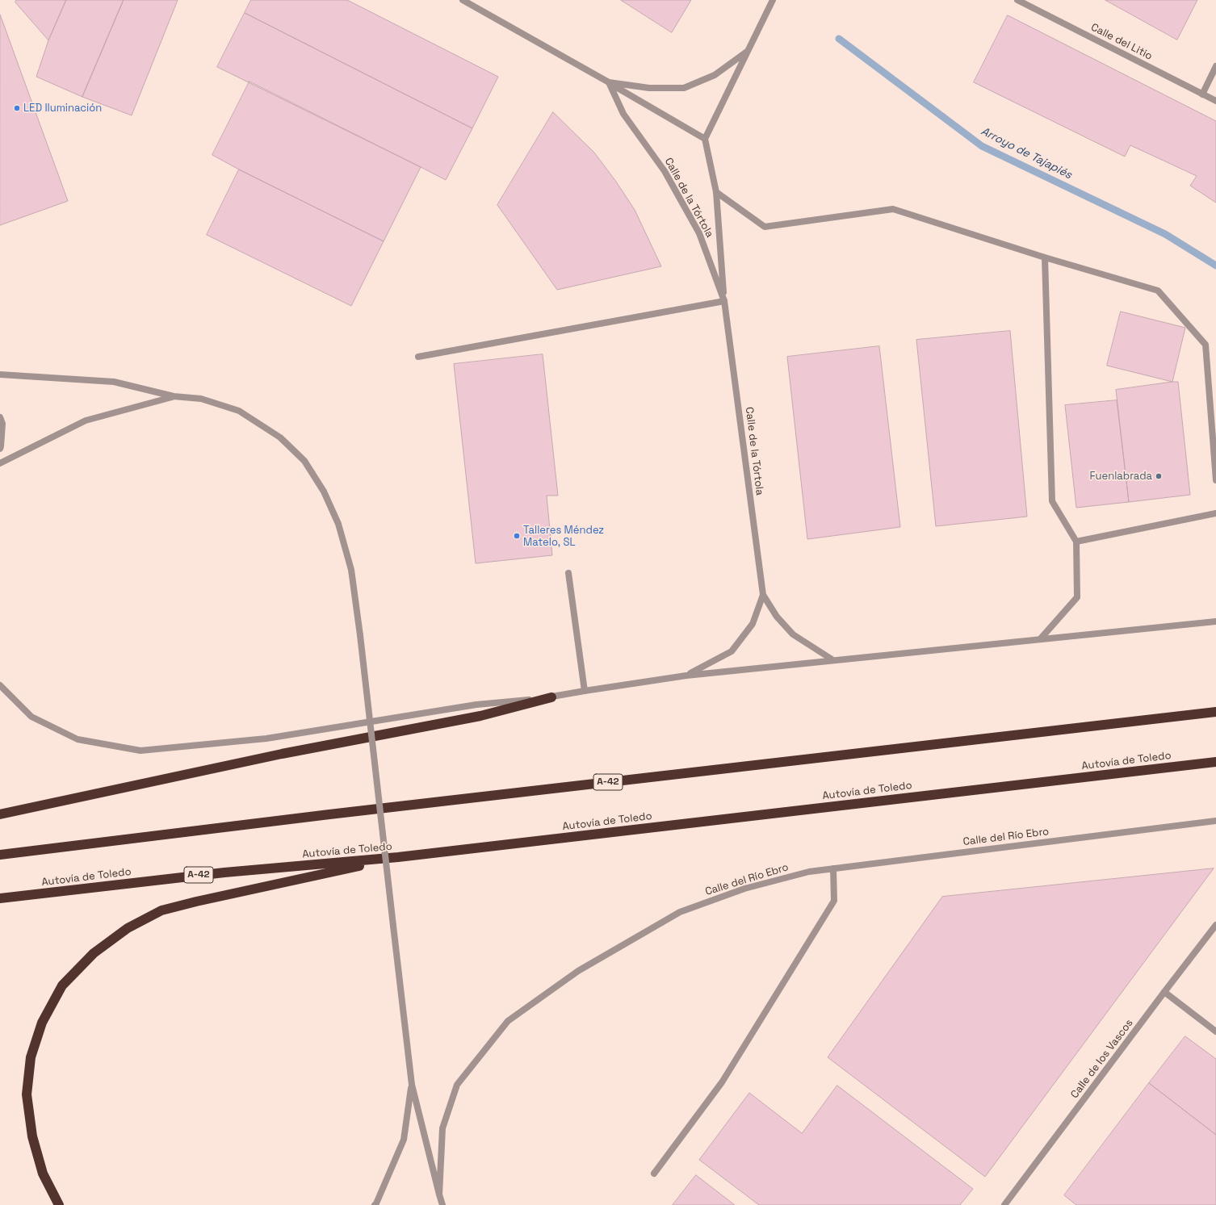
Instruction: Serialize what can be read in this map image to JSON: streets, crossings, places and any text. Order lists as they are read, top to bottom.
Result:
{
  "streets": {
    "highway": ["Autovía de Toledo", "A-42"],
    "street": [
      "Calle del Litio",
      "Calle de la Tórtola",
      "Calle del Río Ebro",
      "Calle de los Vascos"
    ]
  },
  "water": ["Arroyo de Tajapiés"],
  "places": ["LED Iluminación", "Fuenlabrada", "Talleres Méndez Matelo, SL"]
}
